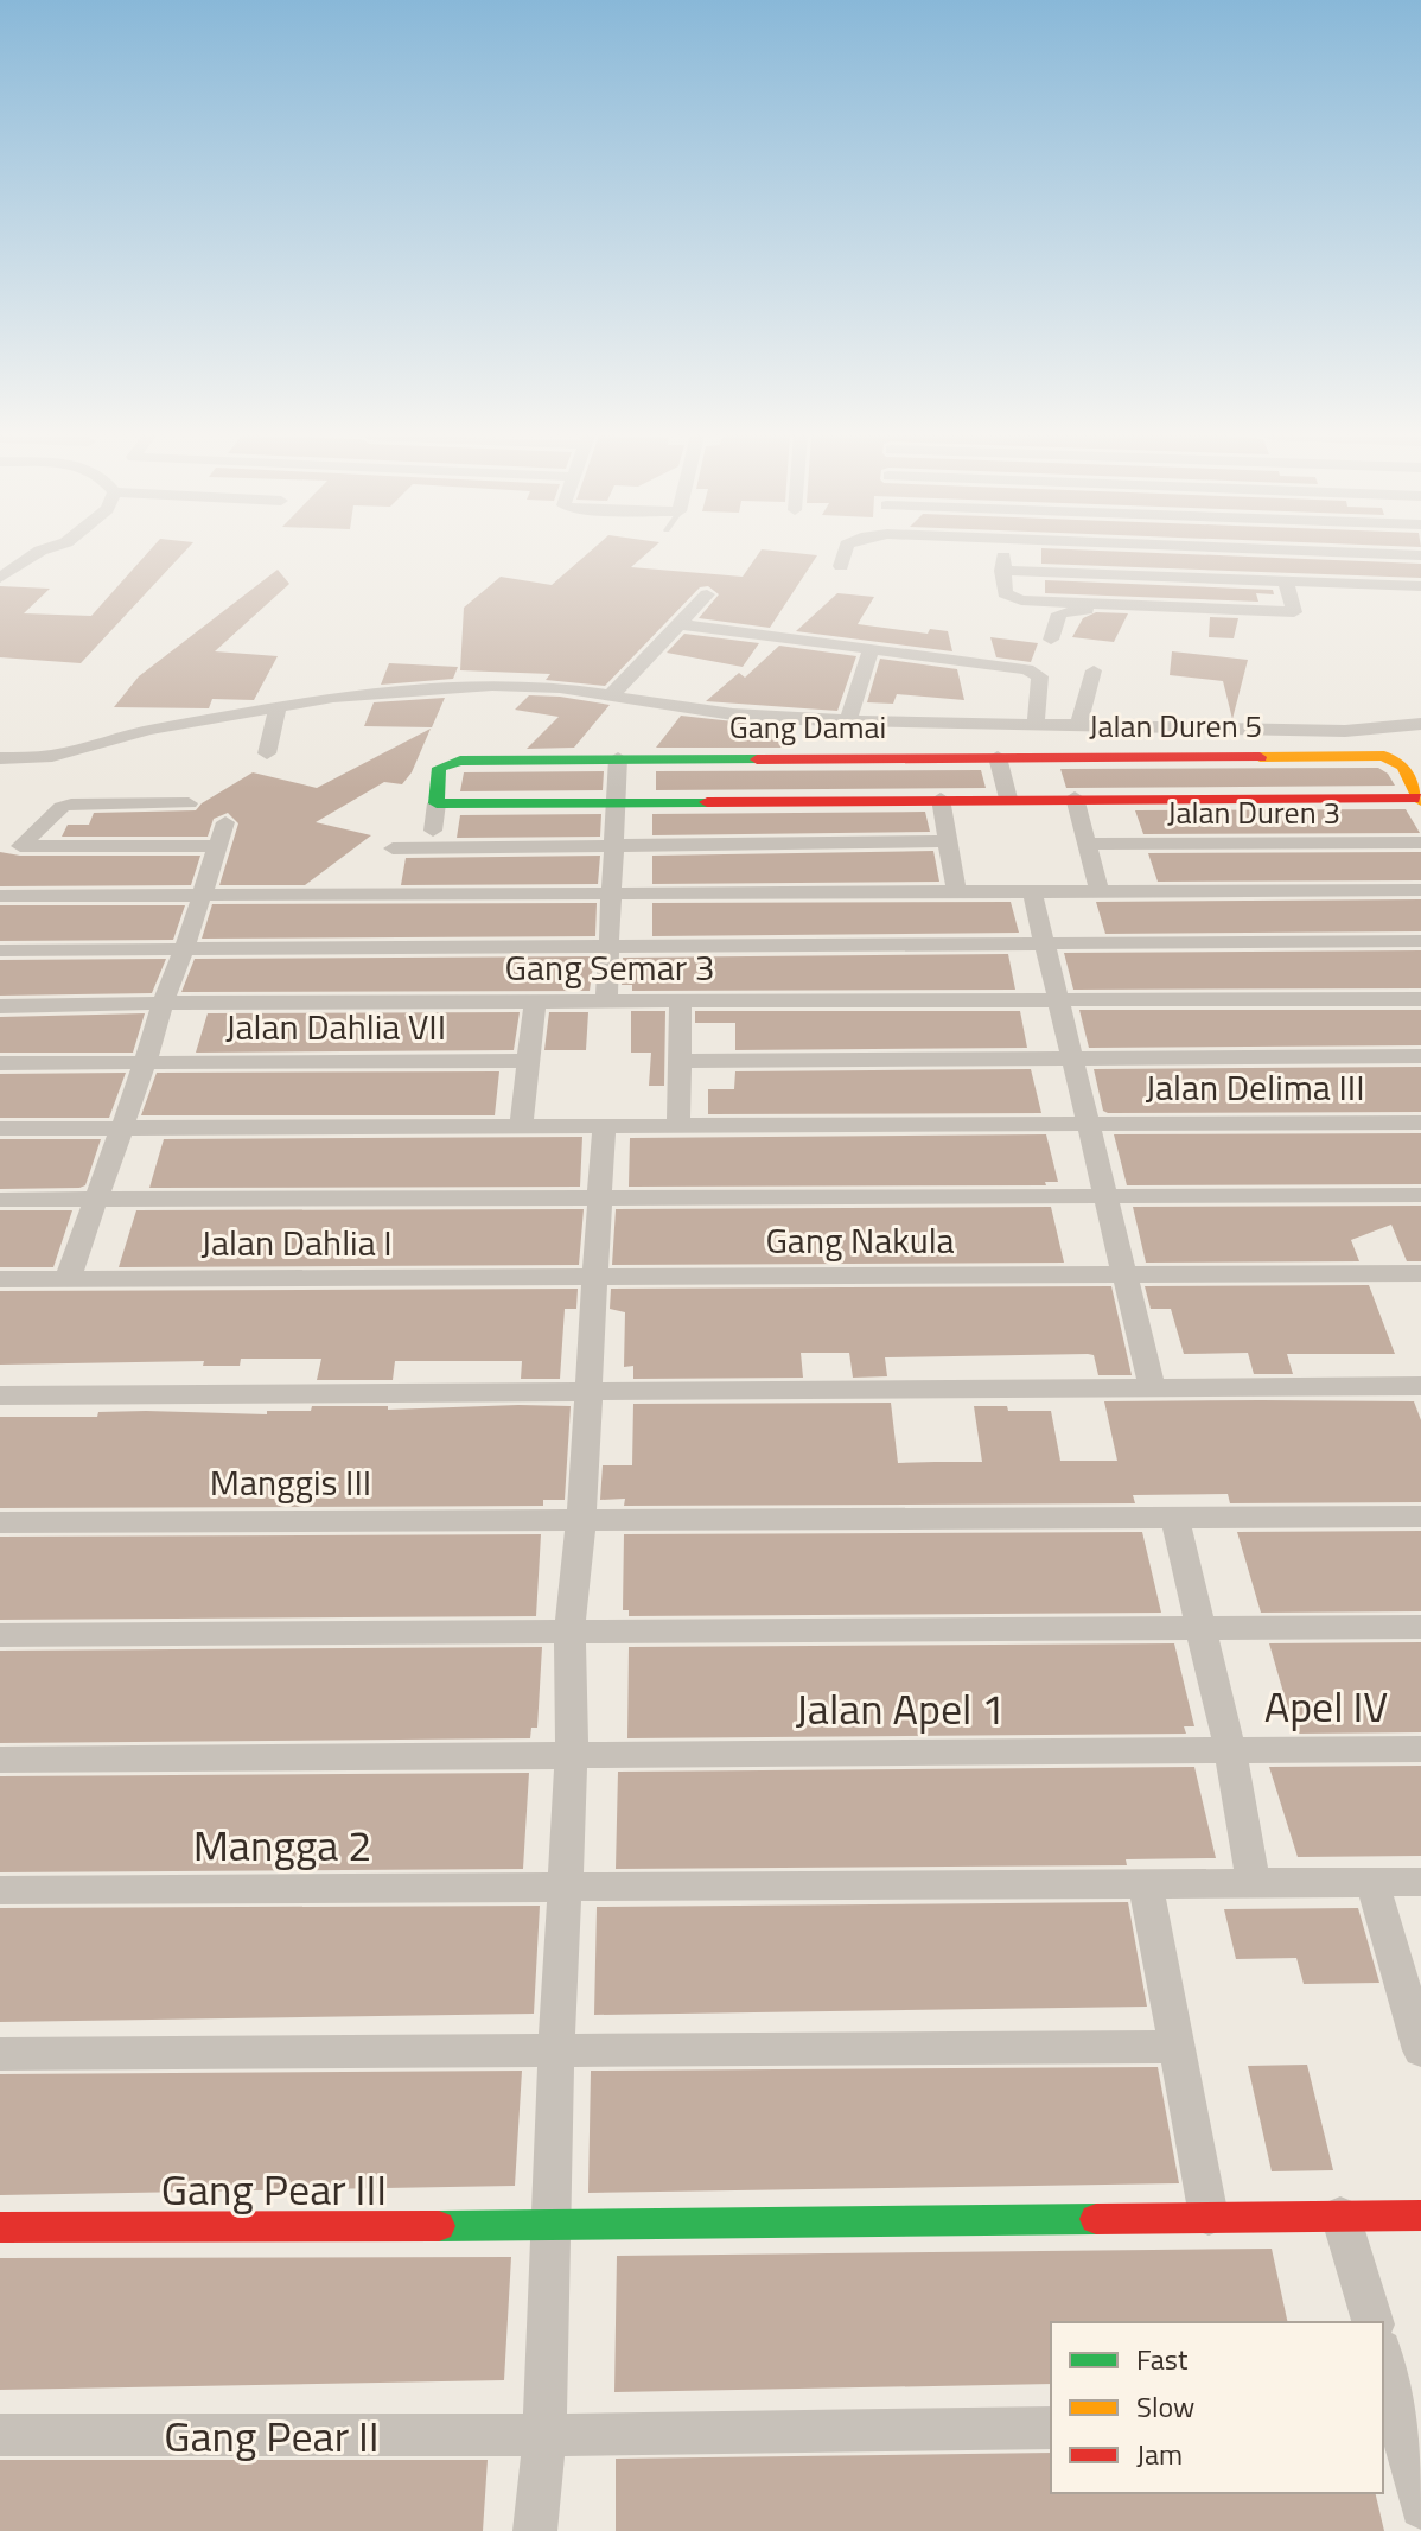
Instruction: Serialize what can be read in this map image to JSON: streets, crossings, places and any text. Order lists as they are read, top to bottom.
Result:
{
  "streets": {
    "street": [
      "Jalan Duren 5",
      "Gang Damai",
      "Jalan Duren 3",
      "Gang Semar 3",
      "Jalan Dahlia VII",
      "Jalan Delima III",
      "Gang Nakula",
      "Jalan Dahlia I",
      "Manggis III",
      "Apel IV",
      "Jalan Apel 1",
      "Mangga 2",
      "Gang Pear III",
      "Gang Pear II"
    ]
  },
  "crossings": [
    ["Jalan Duren 5", "Gang Damai"],
    ["Gang Nakula", "Jalan Dahlia I"],
    ["Apel IV", "Jalan Apel 1"]
  ],
  "legend": ["Fast", "Slow", "Jam"]
}
